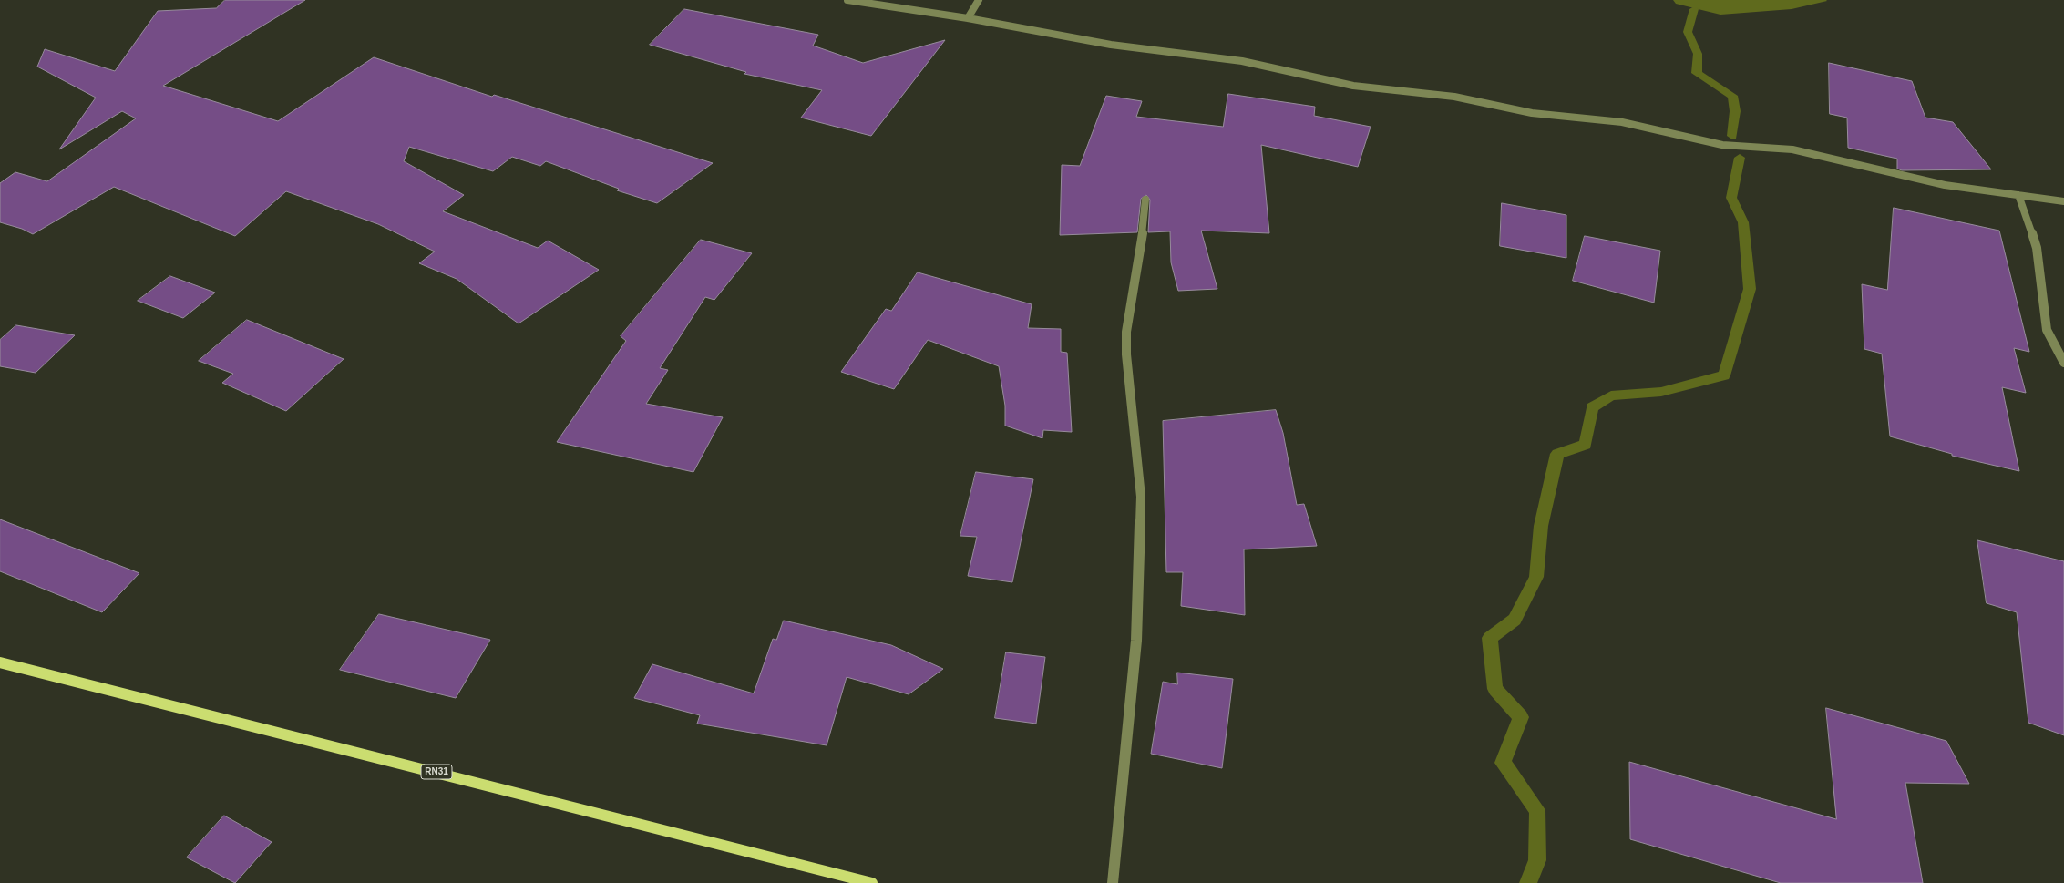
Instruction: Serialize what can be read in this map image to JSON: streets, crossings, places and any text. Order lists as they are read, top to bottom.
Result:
{
  "streets": {
    "main road": ["RN31"]
  }
}
